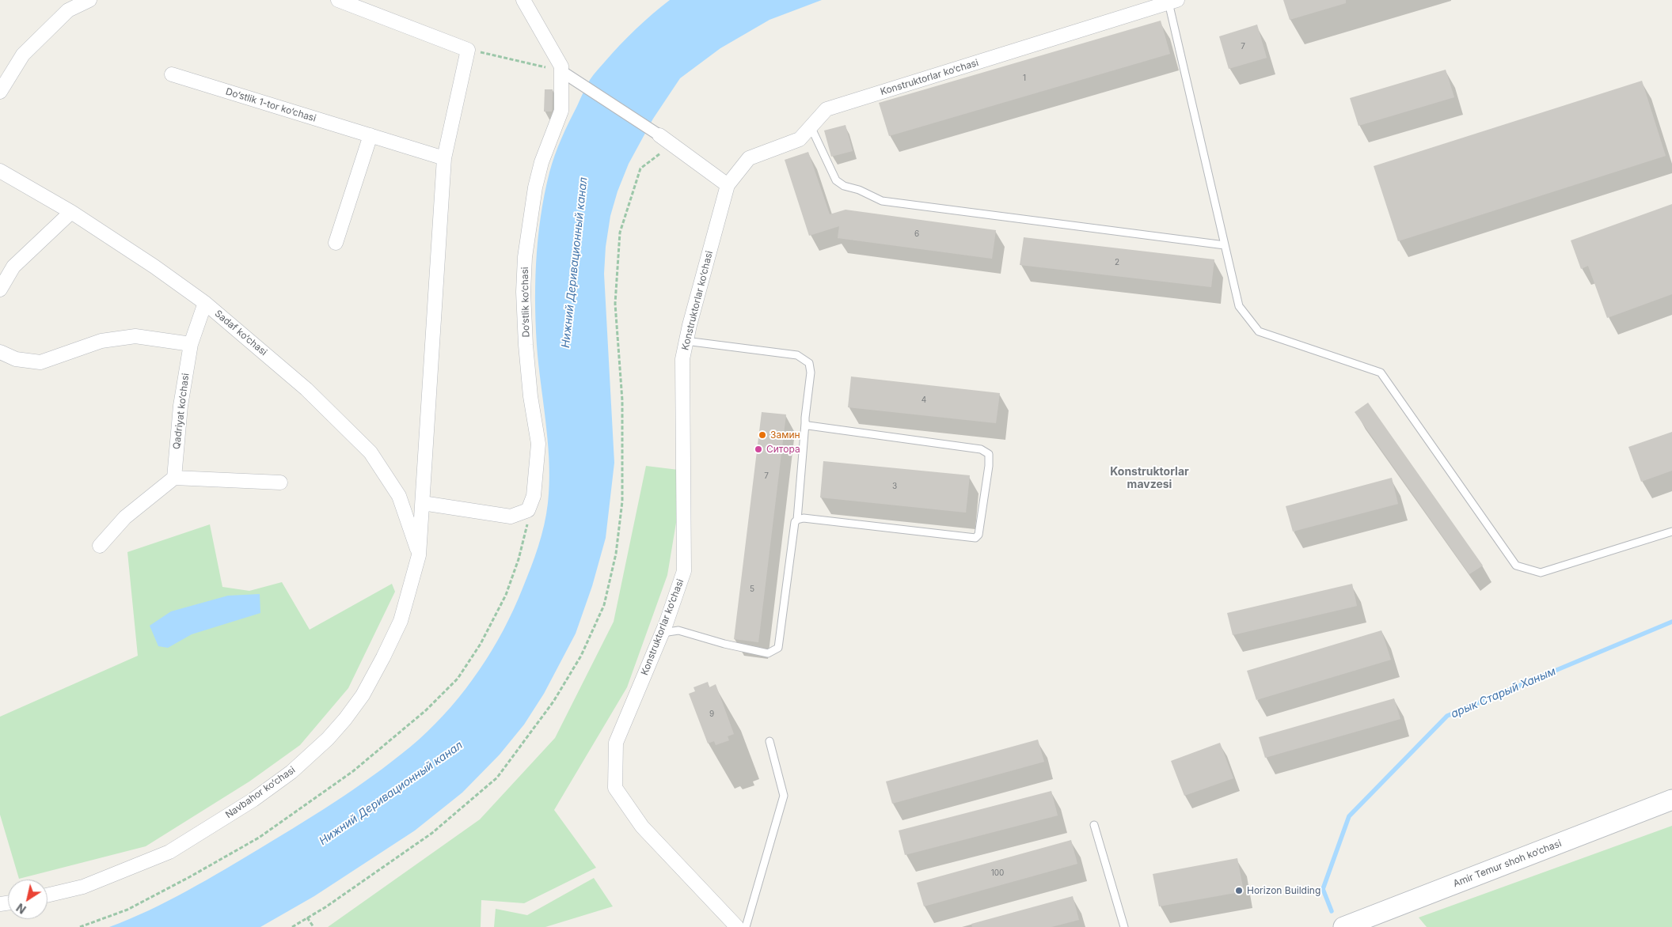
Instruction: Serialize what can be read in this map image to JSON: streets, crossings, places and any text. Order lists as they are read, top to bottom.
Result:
{
  "streets": {
    "main road": ["Amir Temur shoh ko‘chasi"],
    "street": [
      "Konstruktorlar ko‘chasi",
      "Do‘stlik 1-tor ko‘chasi",
      "Do‘stlik ko‘chasi",
      "Sadaf ko‘chasi",
      "Qadriyat ko‘chasi",
      "Navbahor ko‘chasi"
    ]
  },
  "crossings": [
    ["Sadaf ko‘chasi", "Qadriyat ko‘chasi"],
    ["Sadaf ko‘chasi", "Navbahor ko‘chasi"]
  ],
  "districts": ["Konstruktorlar mavzesi"],
  "water": ["Нижний Деривационный канал", "арык Старый Ханым"],
  "places": ["Замин", "Ситора", "Horizon Building"],
  "house_numbers": [
    "7",
    "1",
    "6",
    "2",
    "4",
    "7",
    "3",
    "5",
    "9",
    "100"
  ],
  "north": "bottom left"
}
